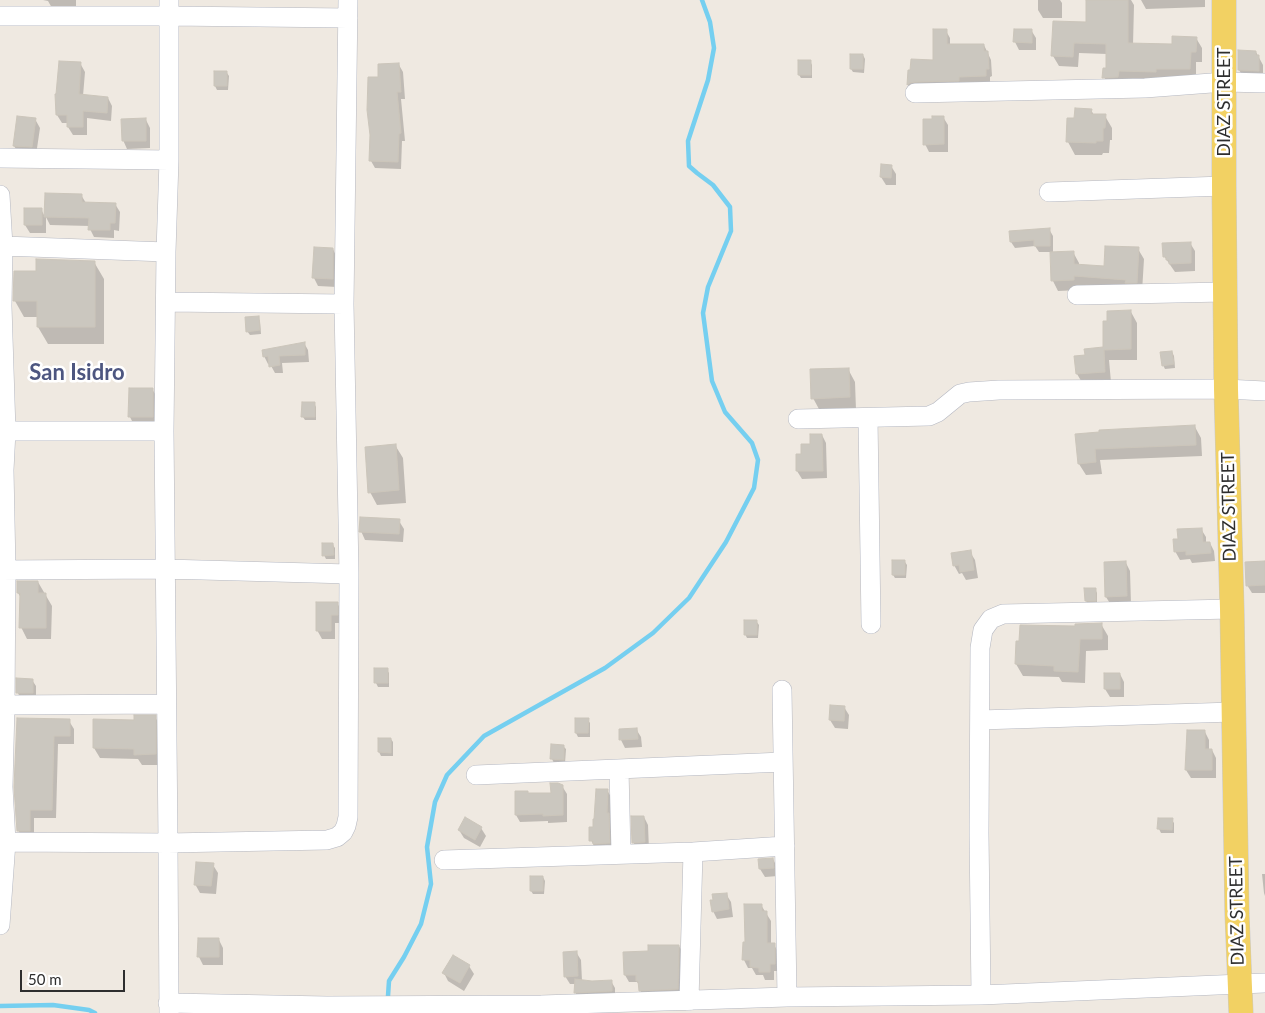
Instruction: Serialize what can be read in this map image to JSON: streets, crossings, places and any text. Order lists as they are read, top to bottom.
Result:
{
  "streets": {
    "main road": ["DIAZ STREET"]
  },
  "districts": ["San Isidro"],
  "scale_bar": "50 m"
}
